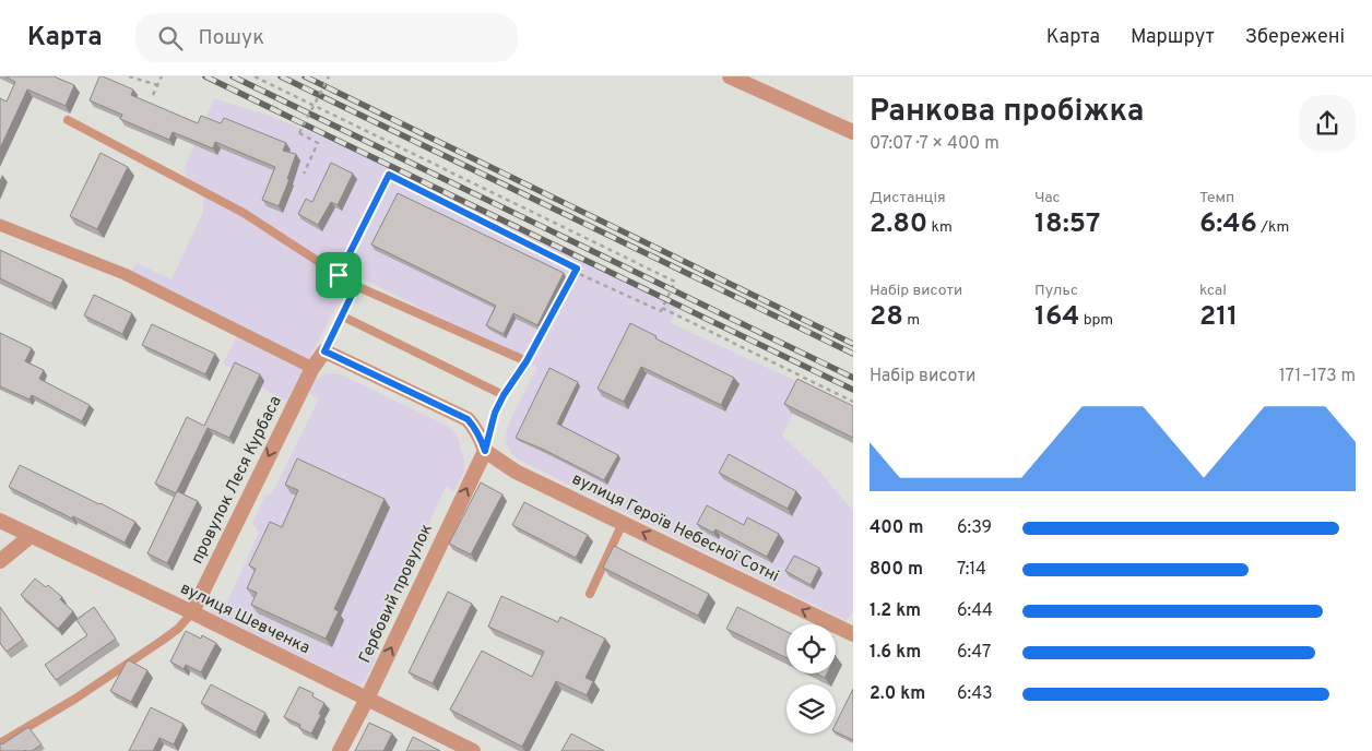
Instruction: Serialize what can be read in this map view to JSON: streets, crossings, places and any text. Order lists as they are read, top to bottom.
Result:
{
  "streets": {
    "street": [
      "провулок Леся Курбаса",
      "вулиця Героїв Небесної Сотні",
      "Гербовий провулок",
      "вулиця Шевченка"
    ]
  },
  "crossings": [
    ["провулок Леся Курбаса", "вулиця Шевченка"],
    ["вулиця Героїв Небесної Сотні", "Гербовий провулок"],
    ["Гербовий провулок", "вулиця Шевченка"]
  ],
  "one_way": ["провулок Леся Курбаса", "вулиця Героїв Небесної Сотні", "Гербовий провулок"],
  "page": {
    "header": "Карта",
    "search": "Пошук",
    "nav": ["Карта", "Маршрут", "Збережені"],
    "heading": ["Ранкова пробіжка", "07:07 · 7 × 400 m"],
    "stats": [
      ["Дистанція", "2.80 km"],
      ["Час", "18:57"],
      ["Темп", "6:46 /km"],
      ["Набір висоти", "28 m"],
      ["Пульс", "164 bpm"],
      ["kcal", "211"]
    ],
    "chart": ["Набір висоти", "171–173 m"],
    "list": [
      {
        "name": "400 m",
        "note": "6:39"
      },
      {
        "name": "800 m",
        "note": "7:14"
      },
      {
        "name": "1.2 km",
        "note": "6:44"
      },
      {
        "name": "1.6 km",
        "note": "6:47"
      },
      {
        "name": "2.0 km",
        "note": "6:43"
      }
    ]
  }
}
